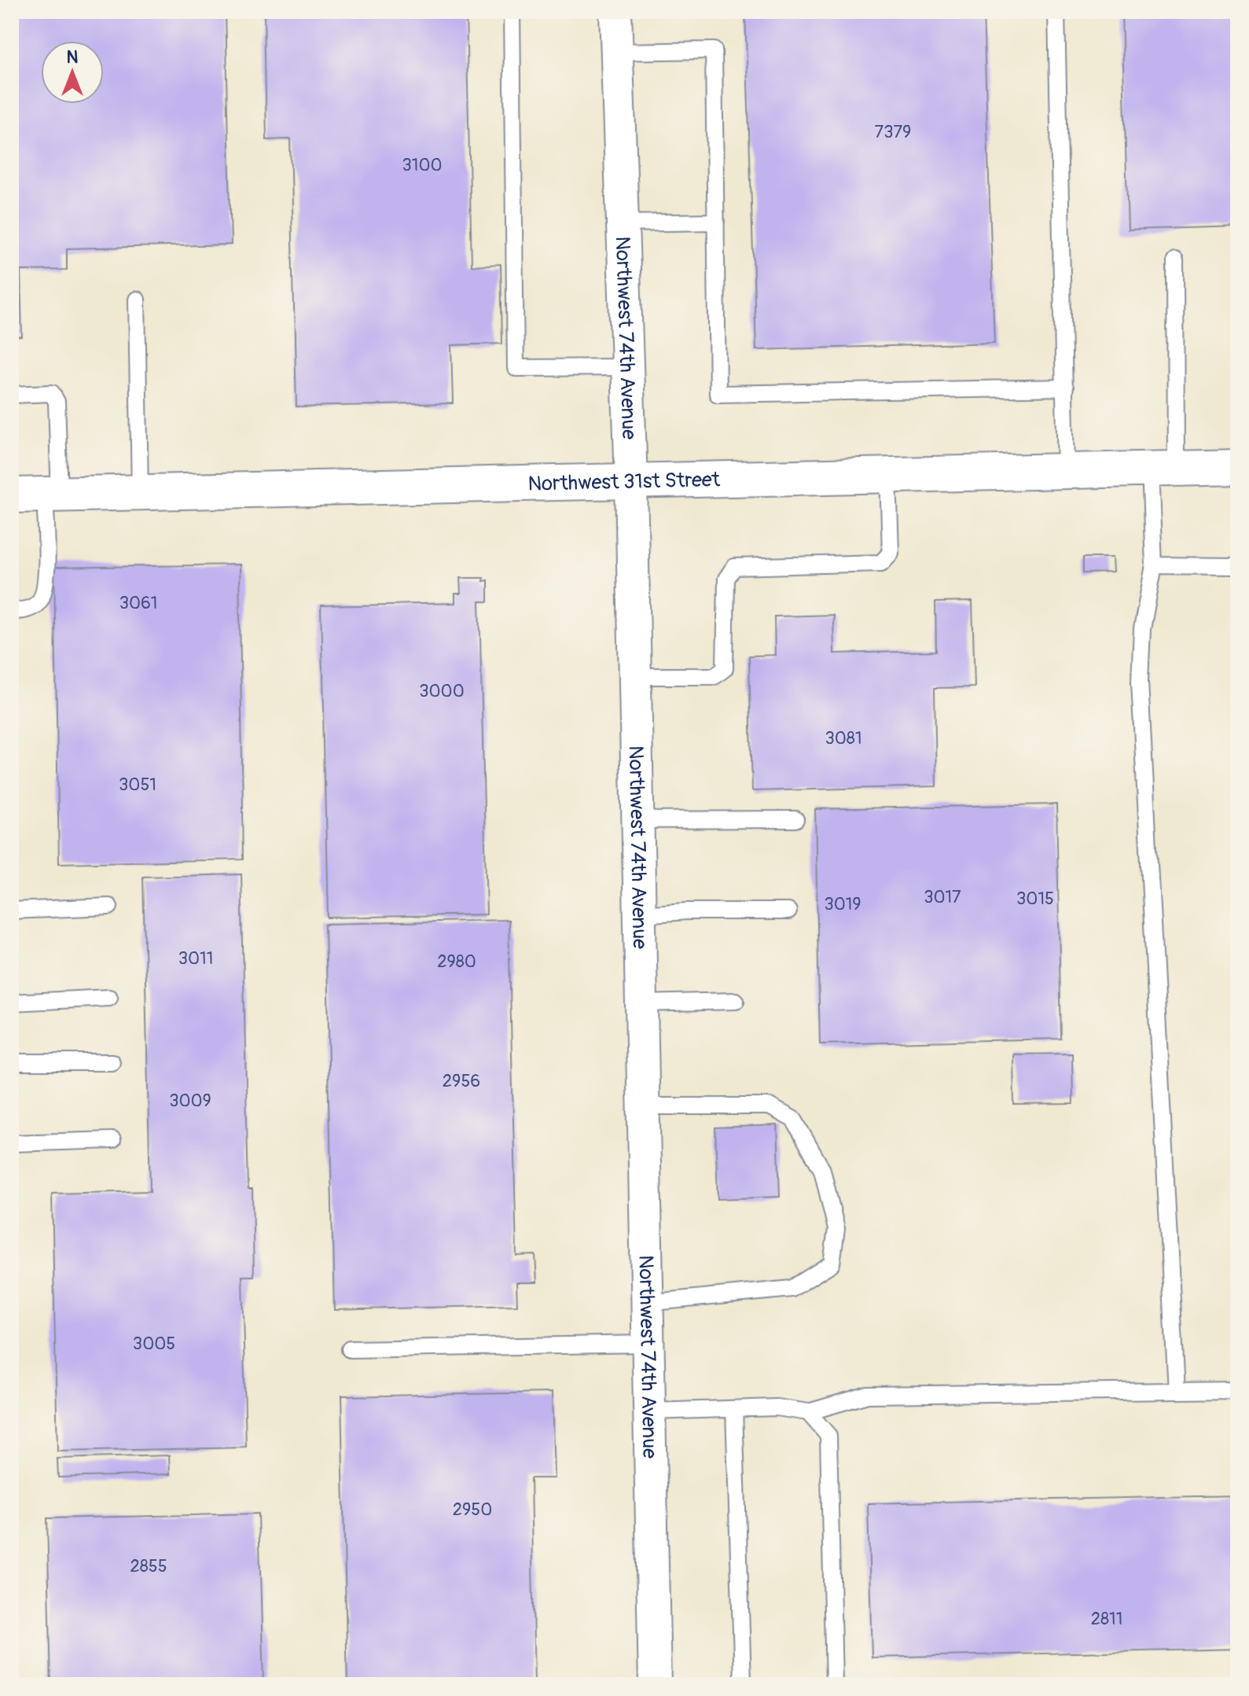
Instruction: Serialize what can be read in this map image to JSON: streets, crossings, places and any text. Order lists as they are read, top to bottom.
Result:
{
  "streets": {
    "street": ["Northwest 74th Avenue", "Northwest 31st Street"]
  },
  "crossings": [
    ["Northwest 74th Avenue", "Northwest 31st Street"]
  ],
  "house_numbers": [
    "7379",
    "3100",
    "3061",
    "3000",
    "3081",
    "3051",
    "3017",
    "3015",
    "3019",
    "3011",
    "2980",
    "2956",
    "3009",
    "3005",
    "2950",
    "2855",
    "2811"
  ],
  "north": "top"
}
